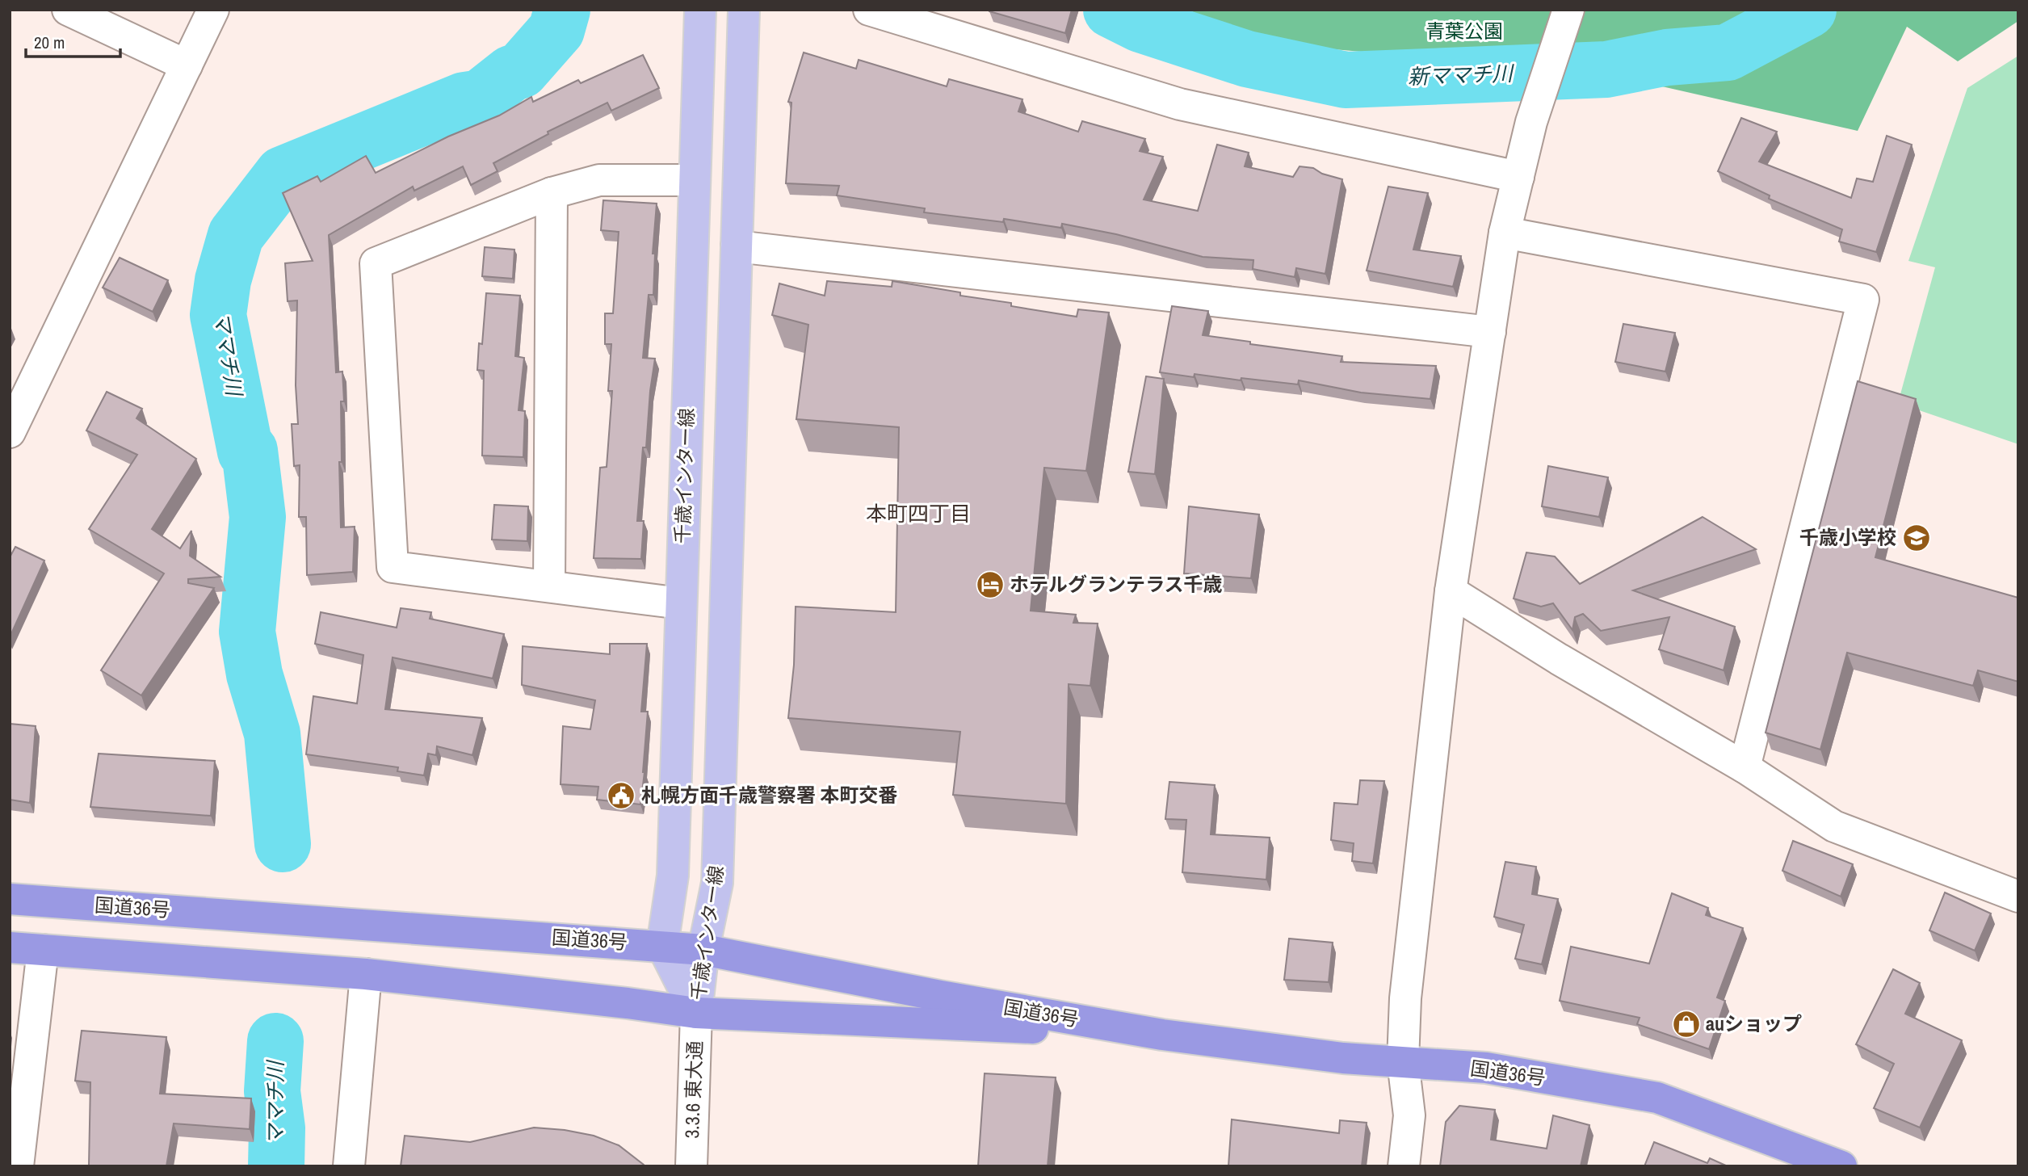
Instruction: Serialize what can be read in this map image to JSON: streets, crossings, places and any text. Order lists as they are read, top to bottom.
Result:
{
  "streets": {
    "highway": ["国道36号"],
    "main road": ["千歳インター線"],
    "street": ["3.3.6 東大通"]
  },
  "crossings": [
    ["千歳インター線", "国道36号"],
    ["千歳インター線", "3.3.6 東大通"],
    ["国道36号", "3.3.6 東大通"]
  ],
  "districts": ["本町四丁目"],
  "water": ["新ママチ川", "ママチ川"],
  "parks": ["青葉公園"],
  "places": {
    "school or university": ["千歳小学校"],
    "hotel": ["ホテルグランテラス千歳"],
    "public building": ["札幌方面千歳警察署 本町交番"],
    "shop": ["auショップ"]
  },
  "scale_bar": "20 m"
}
